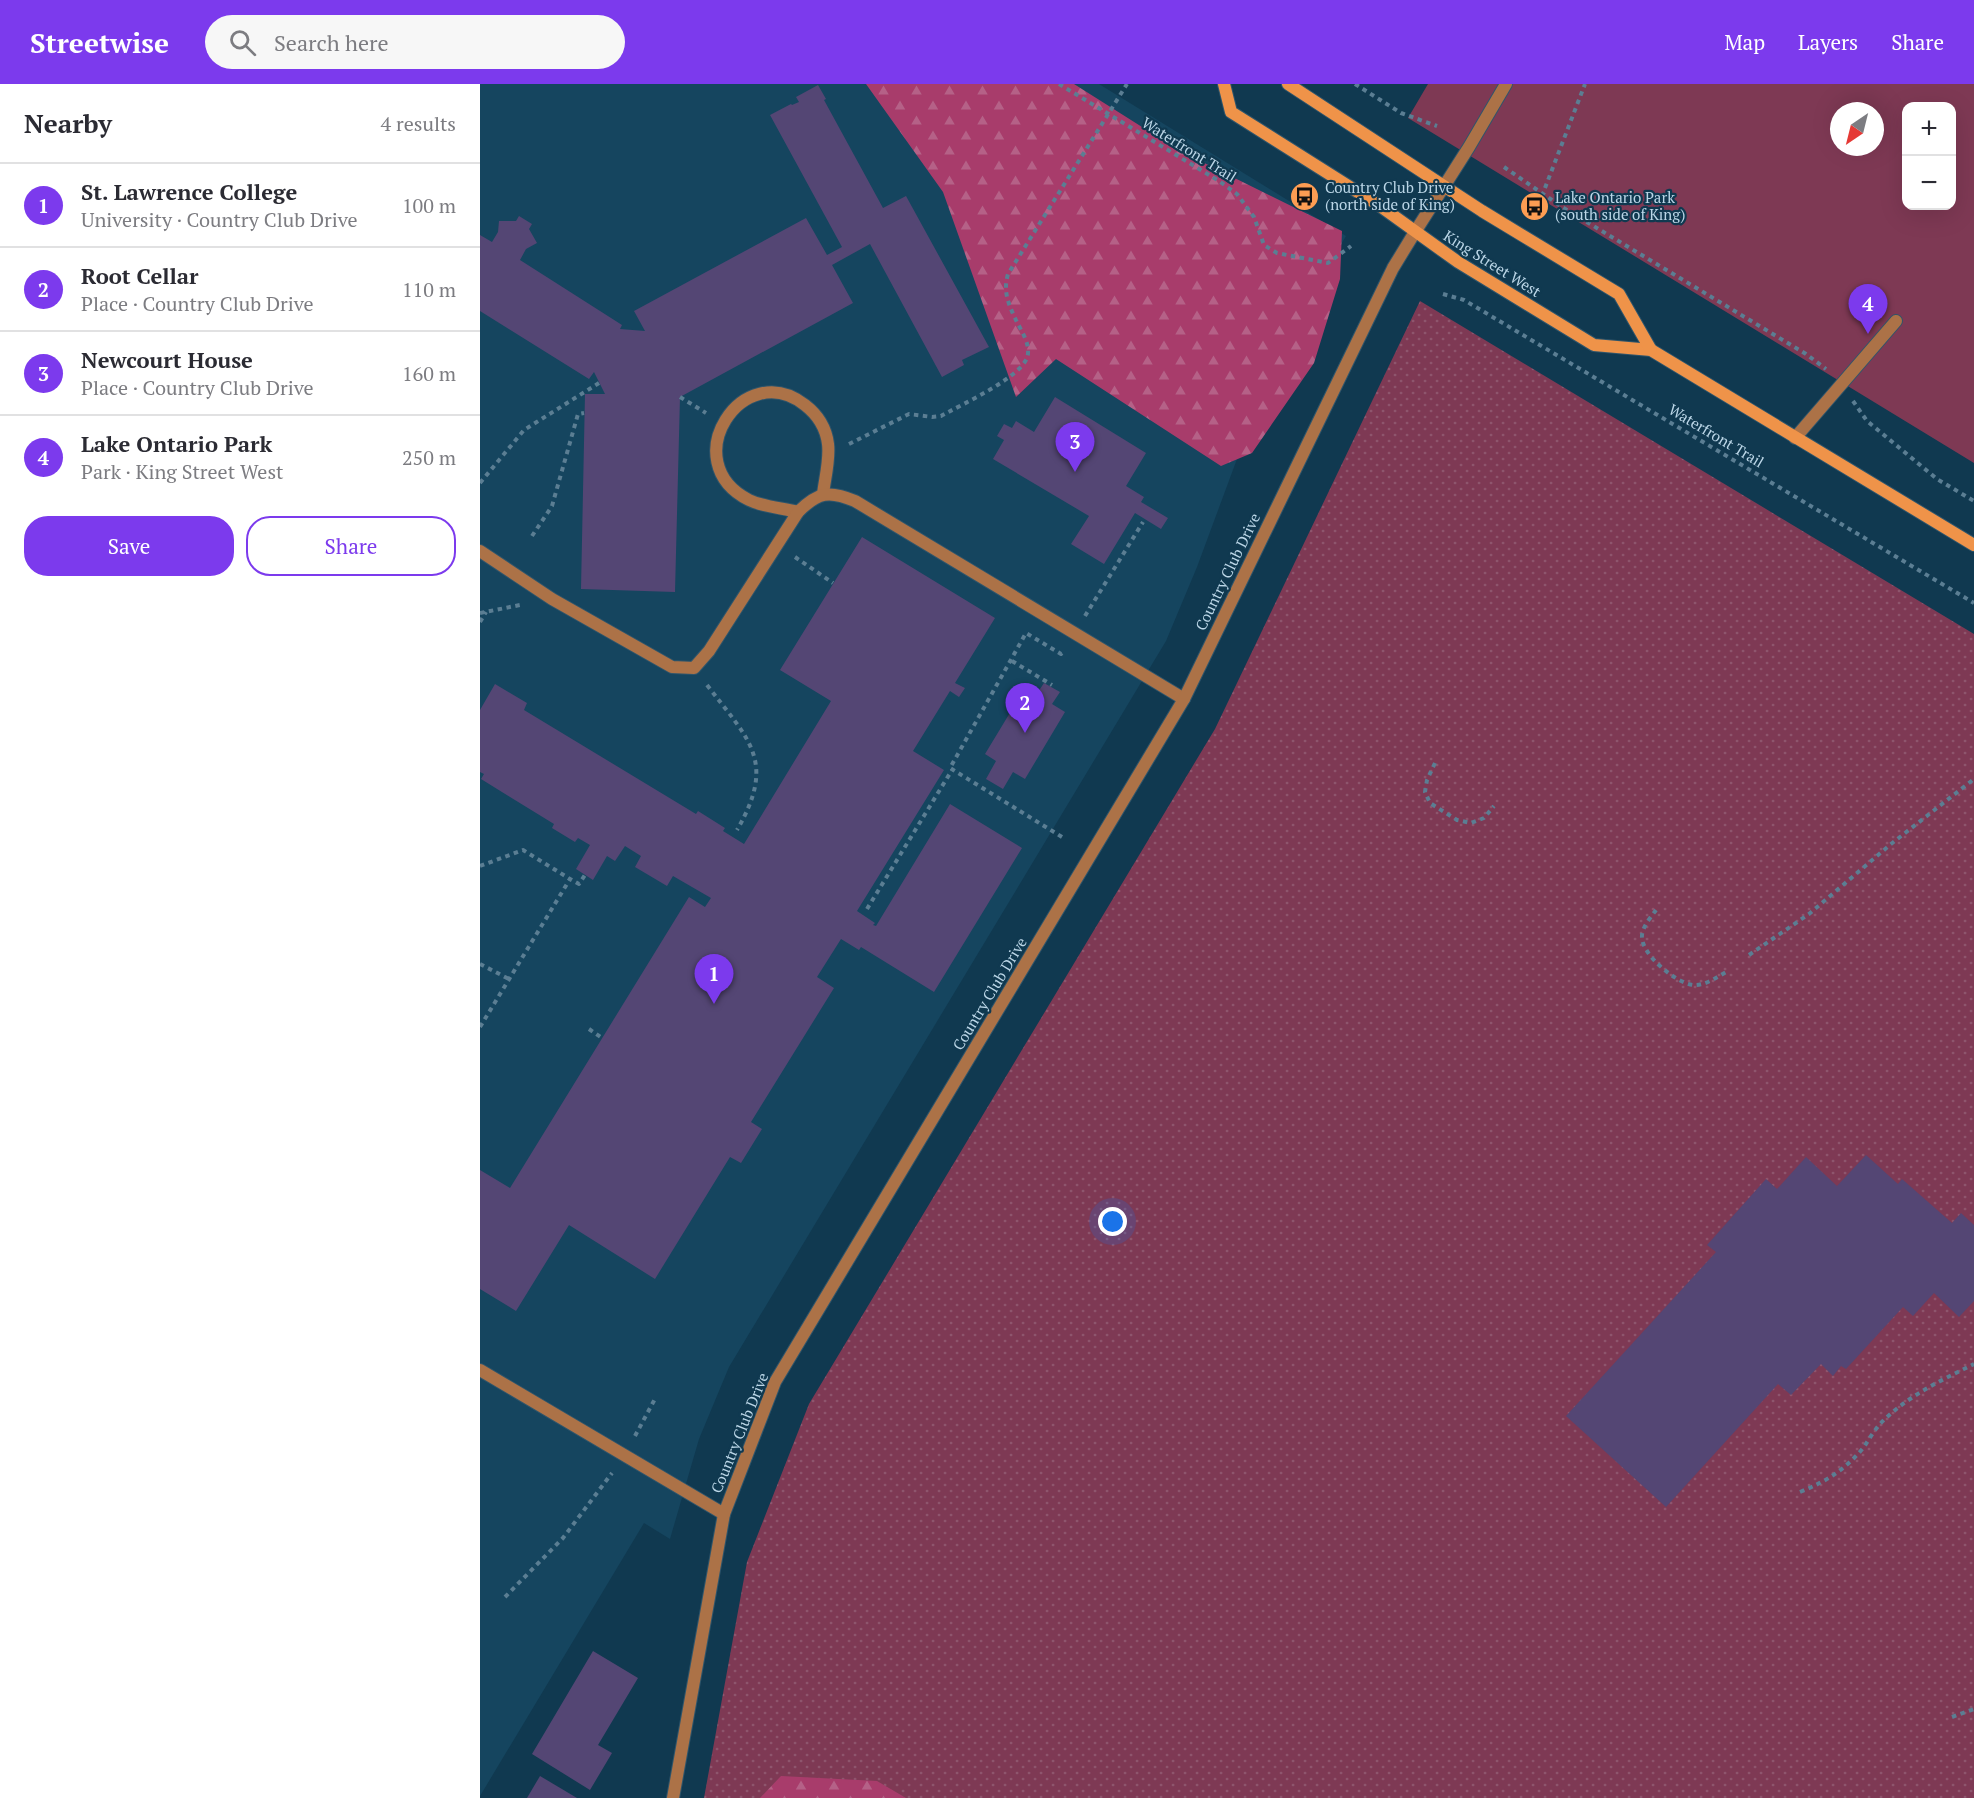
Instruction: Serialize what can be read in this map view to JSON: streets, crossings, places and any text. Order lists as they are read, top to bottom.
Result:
{
  "streets": {
    "main road": ["King Street West"],
    "street": ["Country Club Drive"],
    "path": ["Waterfront Trail"]
  },
  "crossings": [
    ["King Street West", "Country Club Drive"]
  ],
  "places": {
    "bus stop": ["Country Club Drive (north side of King)", "Lake Ontario Park (south side of King)"]
  },
  "north": "bottom left",
  "page": {
    "header": "Streetwise",
    "search": "Search here",
    "nav": ["Map", "Layers", "Share"],
    "heading": ["Nearby", "4 results"],
    "map_buttons": ["+", "−"],
    "list": [
      {
        "mark": "1",
        "name": "St. Lawrence College",
        "note": "University · Country Club Drive",
        "value": "100 m"
      },
      {
        "mark": "2",
        "name": "Root Cellar",
        "note": "Place · Country Club Drive",
        "value": "110 m"
      },
      {
        "mark": "3",
        "name": "Newcourt House",
        "note": "Place · Country Club Drive",
        "value": "160 m"
      },
      {
        "mark": "4",
        "name": "Lake Ontario Park",
        "note": "Park · King Street West",
        "value": "250 m"
      }
    ],
    "pins": [
      "4",
      "3",
      "2",
      "1"
    ],
    "buttons": ["Save", "Share"]
  }
}
